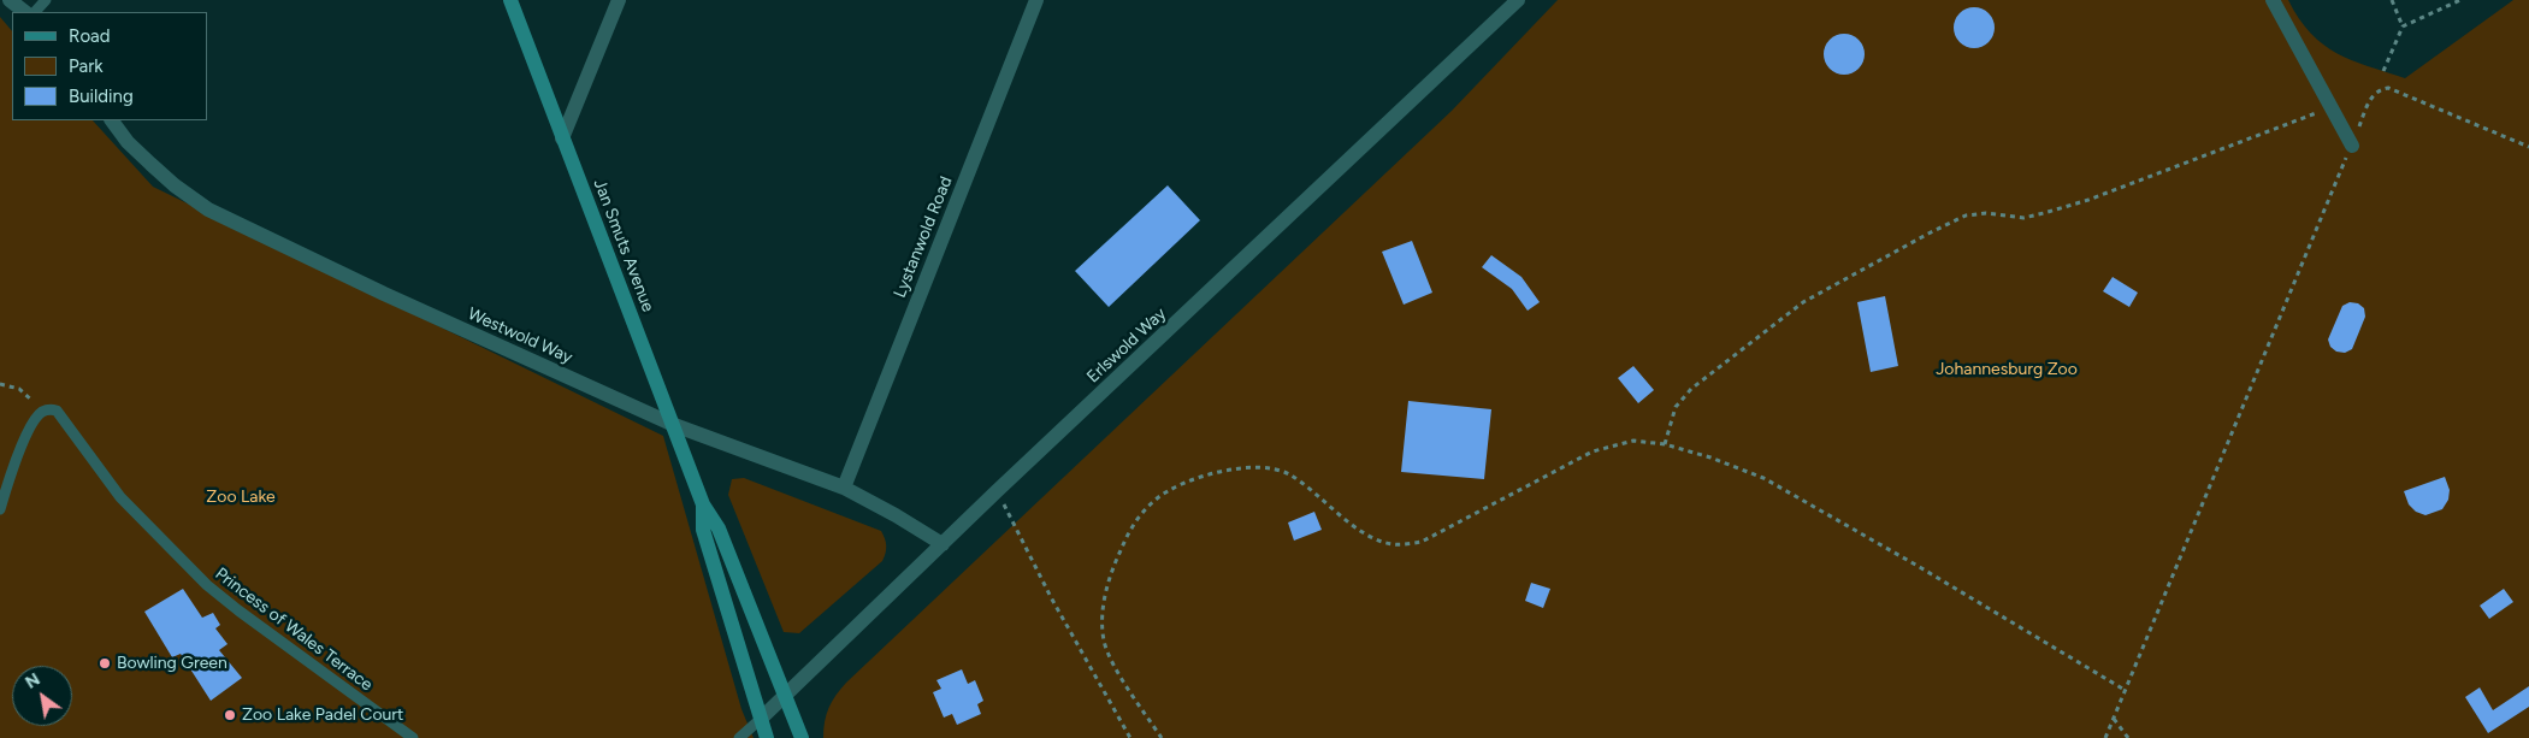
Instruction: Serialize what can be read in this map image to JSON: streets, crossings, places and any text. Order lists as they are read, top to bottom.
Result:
{
  "streets": {
    "main road": ["Jan Smuts Avenue"],
    "street": ["Lystanwold Road", "Westwold Way", "Erlswold Way"],
    "lane": ["Princess of Wales Terrace"]
  },
  "crossings": [
    ["Lystanwold Road", "Westwold Way"],
    ["Jan Smuts Avenue", "Westwold Way"],
    ["Jan Smuts Avenue", "Erlswold Way"],
    ["Westwold Way", "Erlswold Way"]
  ],
  "parks": ["Johannesburg Zoo", "Zoo Lake"],
  "places": ["Bowling Green", "Zoo Lake Padel Court"],
  "legend": ["Road", "Park", "Building"],
  "north": "top left"
}
